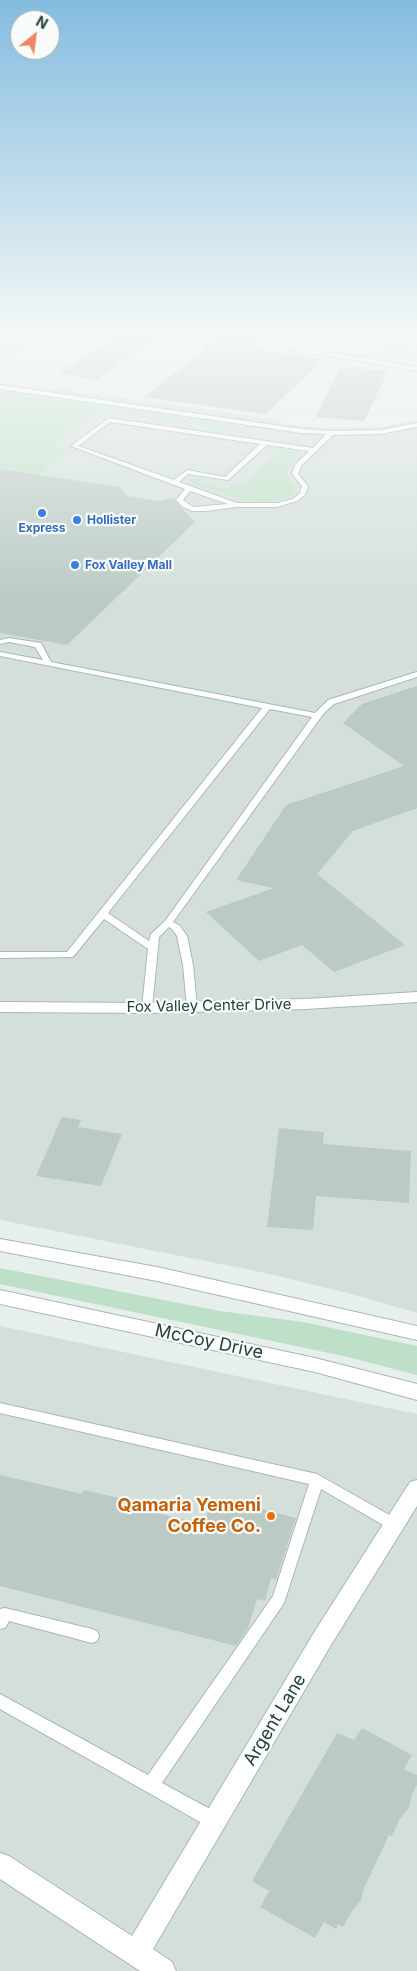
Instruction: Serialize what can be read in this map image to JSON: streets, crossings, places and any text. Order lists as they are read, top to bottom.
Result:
{
  "streets": {
    "street": ["Fox Valley Center Drive", "McCoy Drive", "Argent Lane"]
  },
  "places": [
    "Express",
    "Hollister",
    "Fox Valley Mall",
    "Qamaria Yemeni Coffee Co."
  ],
  "north": "top right"
}
